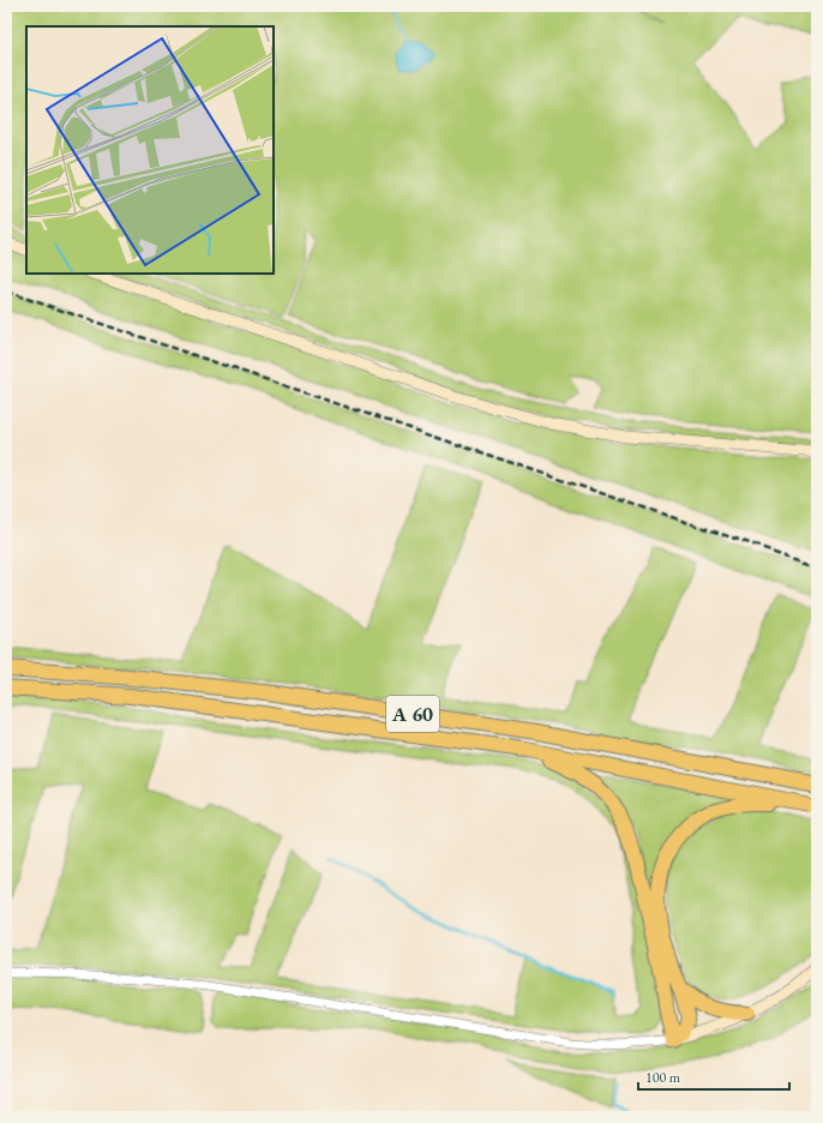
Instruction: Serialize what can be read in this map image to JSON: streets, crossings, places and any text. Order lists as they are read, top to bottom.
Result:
{
  "streets": {
    "highway": ["A 60"]
  },
  "scale_bar": "100 m"
}
